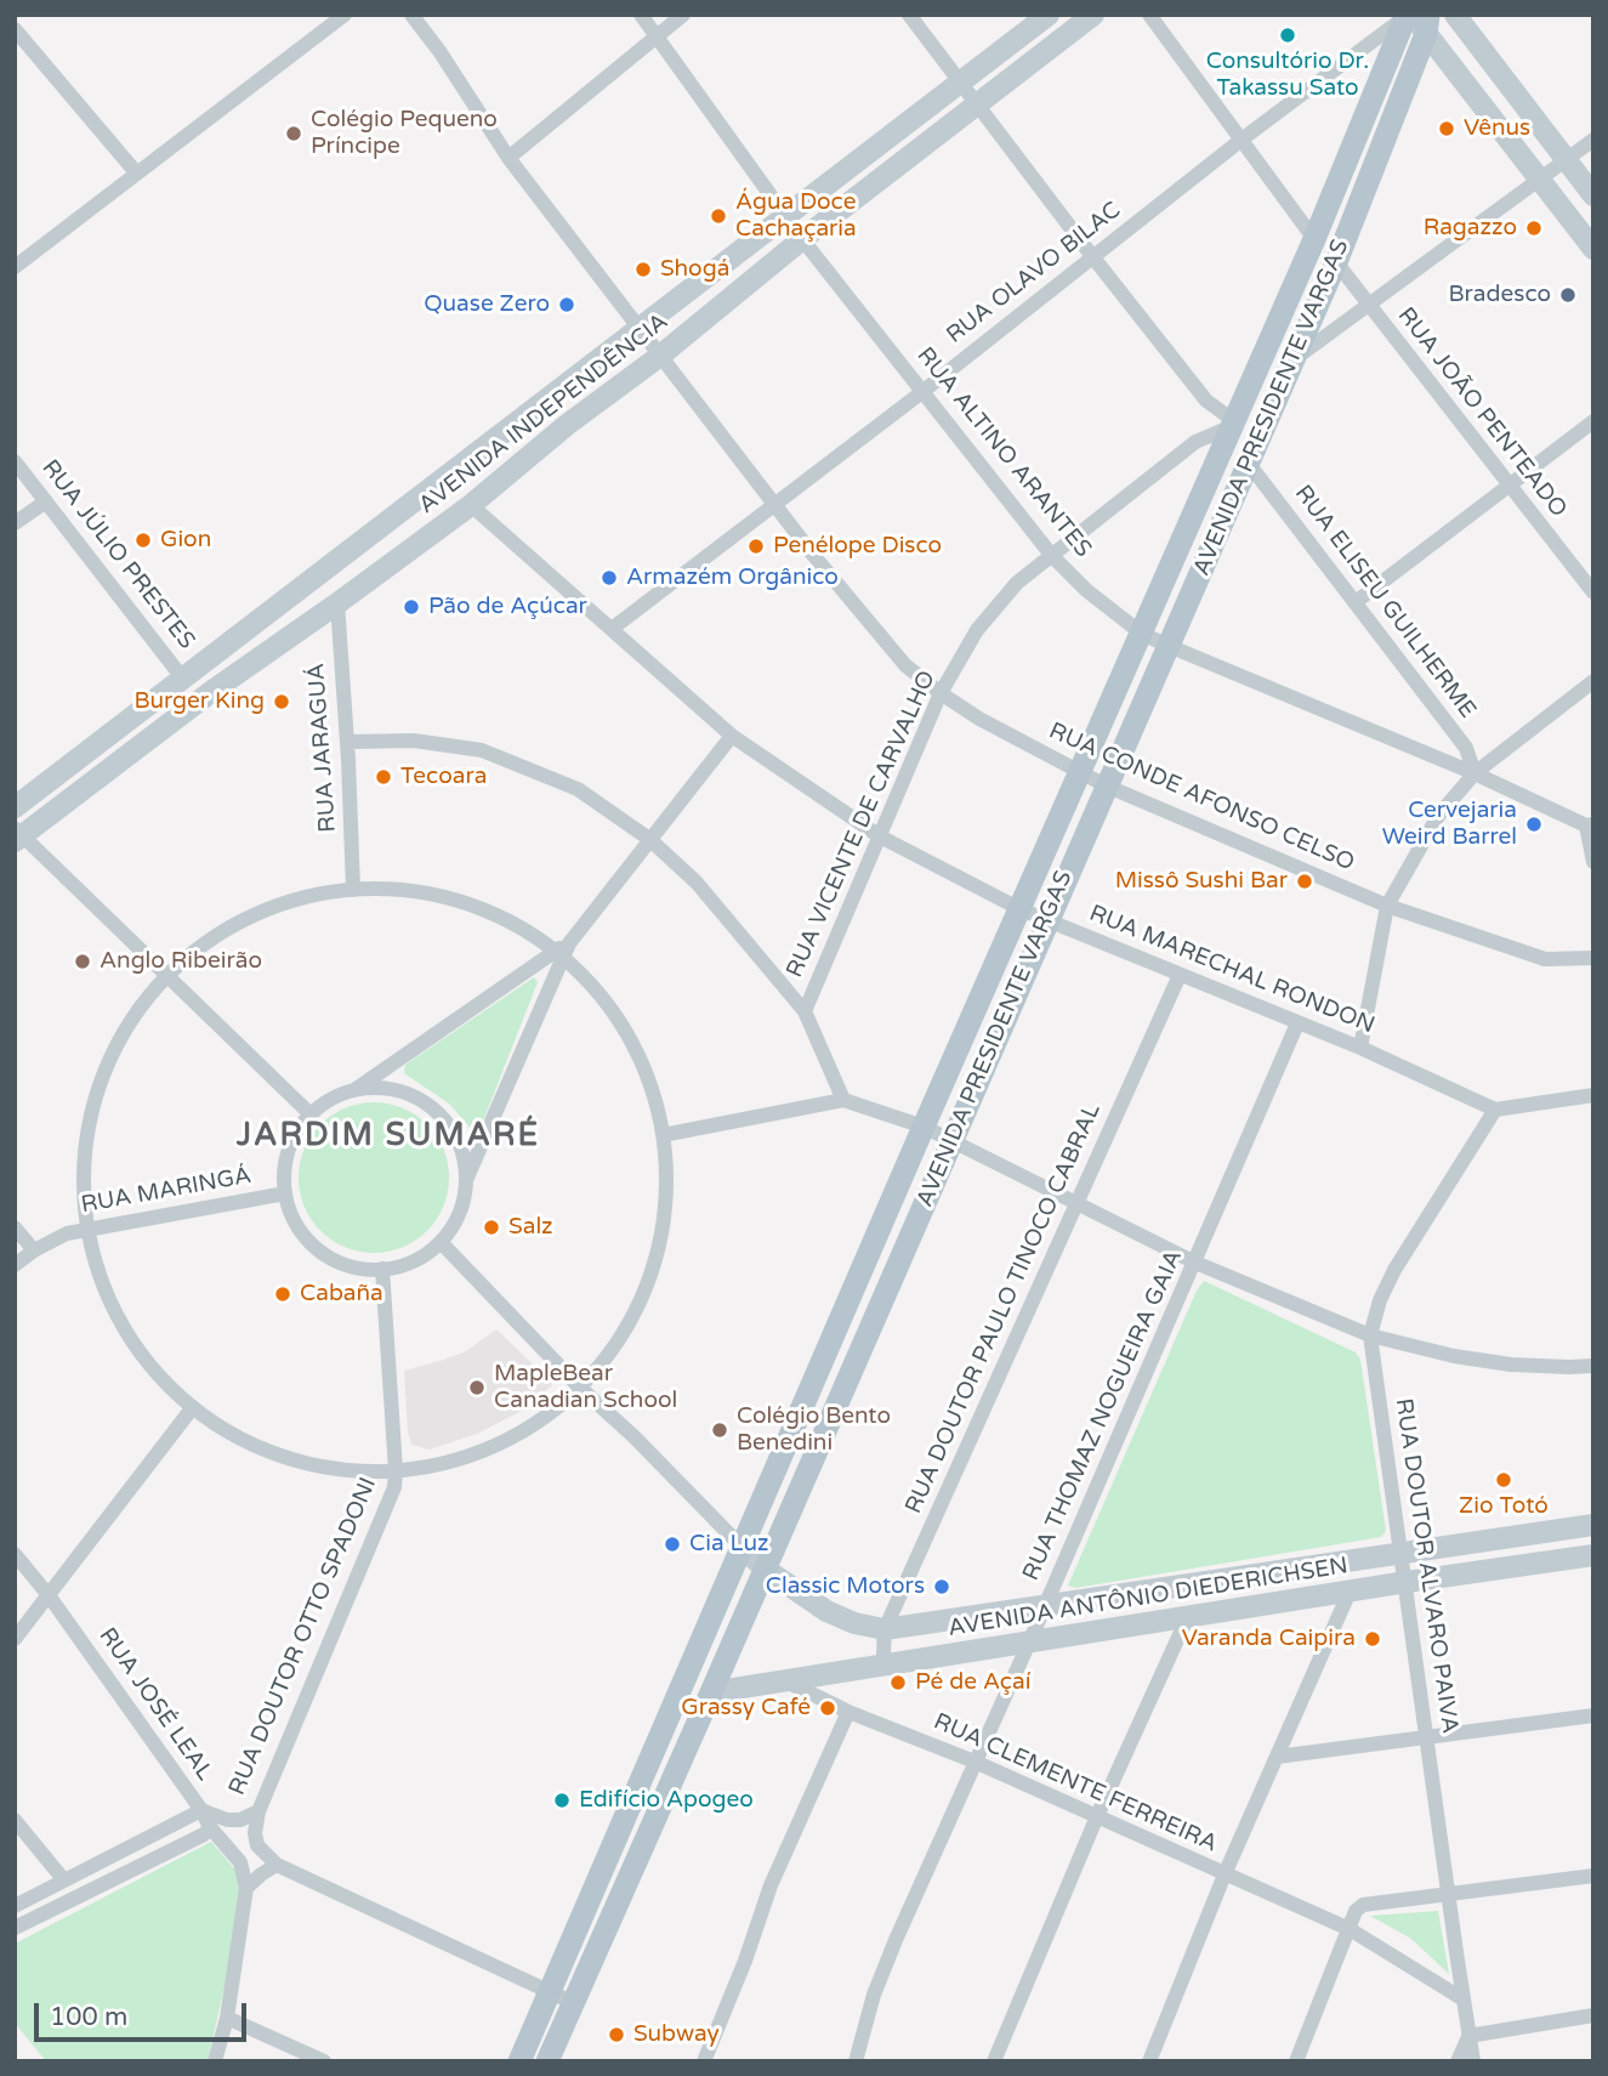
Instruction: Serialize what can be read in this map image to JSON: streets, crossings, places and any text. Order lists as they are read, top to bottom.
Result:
{
  "streets": {
    "main road": ["AVENIDA PRESIDENTE VARGAS", "AVENIDA INDEPENDÊNCIA", "AVENIDA ANTÔNIO DIEDERICHSEN"],
    "street": [
      "RUA OLAVO BILAC",
      "RUA JOÃO PENTEADO",
      "RUA ALTINO ARANTES",
      "RUA JÚLIO PRESTES",
      "RUA ELISEU GUILHERME",
      "RUA JARAGUÁ",
      "RUA CONDE AFONSO CELSO",
      "RUA VICENTE DE CARVALHO",
      "RUA MARECHAL RONDON",
      "RUA MARINGÁ",
      "RUA DOUTOR PAULO TINOCO CABRAL",
      "RUA THOMAZ NOGUEIRA GAIA",
      "RUA DOUTOR ALVARO PAIVA",
      "RUA DOUTOR OTTO SPADONI",
      "RUA JOSÉ LEAL",
      "RUA CLEMENTE FERREIRA"
    ]
  },
  "crossings": [
    ["RUA OLAVO BILAC", "AVENIDA PRESIDENTE VARGAS"],
    ["RUA OLAVO BILAC", "RUA ALTINO ARANTES"],
    ["RUA OLAVO BILAC", "RUA CONDE AFONSO CELSO"],
    ["RUA OLAVO BILAC", "RUA MARECHAL RONDON"],
    ["AVENIDA PRESIDENTE VARGAS", "RUA JOÃO PENTEADO"],
    ["AVENIDA PRESIDENTE VARGAS", "RUA ALTINO ARANTES"],
    ["AVENIDA PRESIDENTE VARGAS", "RUA ELISEU GUILHERME"],
    ["AVENIDA PRESIDENTE VARGAS", "RUA CONDE AFONSO CELSO"],
    ["AVENIDA PRESIDENTE VARGAS", "RUA VICENTE DE CARVALHO"],
    ["AVENIDA PRESIDENTE VARGAS", "RUA MARECHAL RONDON"],
    ["AVENIDA PRESIDENTE VARGAS", "AVENIDA ANTÔNIO DIEDERICHSEN"],
    ["AVENIDA INDEPENDÊNCIA", "RUA ALTINO ARANTES"],
    ["AVENIDA INDEPENDÊNCIA", "RUA JÚLIO PRESTES"],
    ["AVENIDA INDEPENDÊNCIA", "RUA JARAGUÁ"],
    ["AVENIDA INDEPENDÊNCIA", "RUA CONDE AFONSO CELSO"],
    ["AVENIDA INDEPENDÊNCIA", "RUA MARECHAL RONDON"],
    ["RUA ALTINO ARANTES", "RUA ELISEU GUILHERME"],
    ["RUA ALTINO ARANTES", "RUA VICENTE DE CARVALHO"],
    ["RUA CONDE AFONSO CELSO", "RUA VICENTE DE CARVALHO"],
    ["RUA VICENTE DE CARVALHO", "RUA MARECHAL RONDON"],
    ["RUA MARECHAL RONDON", "RUA DOUTOR PAULO TINOCO CABRAL"],
    ["RUA MARECHAL RONDON", "RUA THOMAZ NOGUEIRA GAIA"],
    ["RUA MARECHAL RONDON", "RUA DOUTOR ALVARO PAIVA"],
    ["RUA MARINGÁ", "RUA DOUTOR OTTO SPADONI"],
    ["RUA DOUTOR PAULO TINOCO CABRAL", "AVENIDA ANTÔNIO DIEDERICHSEN"],
    ["RUA THOMAZ NOGUEIRA GAIA", "AVENIDA ANTÔNIO DIEDERICHSEN"],
    ["RUA THOMAZ NOGUEIRA GAIA", "RUA CLEMENTE FERREIRA"],
    ["RUA DOUTOR ALVARO PAIVA", "AVENIDA ANTÔNIO DIEDERICHSEN"],
    ["RUA DOUTOR ALVARO PAIVA", "RUA CLEMENTE FERREIRA"],
    ["AVENIDA ANTÔNIO DIEDERICHSEN", "RUA CLEMENTE FERREIRA"],
    ["RUA DOUTOR OTTO SPADONI", "RUA JOSÉ LEAL"]
  ],
  "districts": ["JARDIM SUMARÉ"],
  "places": [
    "Consultório Dr. Takassu Sato",
    "Vênus",
    "Colégio Pequeno Príncipe",
    "Água Doce Cachaçaria",
    "Ragazzo",
    "Shogá",
    "Bradesco",
    "Quase Zero",
    "Gion",
    "Penélope Disco",
    "Armazém Orgânico",
    "Pão de Açúcar",
    "Burger King",
    "Tecoara",
    "Cervejaria Weird Barrel",
    "Missô Sushi Bar",
    "Anglo Ribeirão",
    "Salz",
    "Cabaña",
    "MapleBear Canadian School",
    "Colégio Bento Benedini",
    "Zio Totó",
    "Cia Luz",
    "Classic Motors",
    "Varanda Caipira",
    "Pé de Açaí",
    "Grassy Café",
    "Edifício Apogeo",
    "Subway"
  ],
  "scale_bar": "100 m"
}
